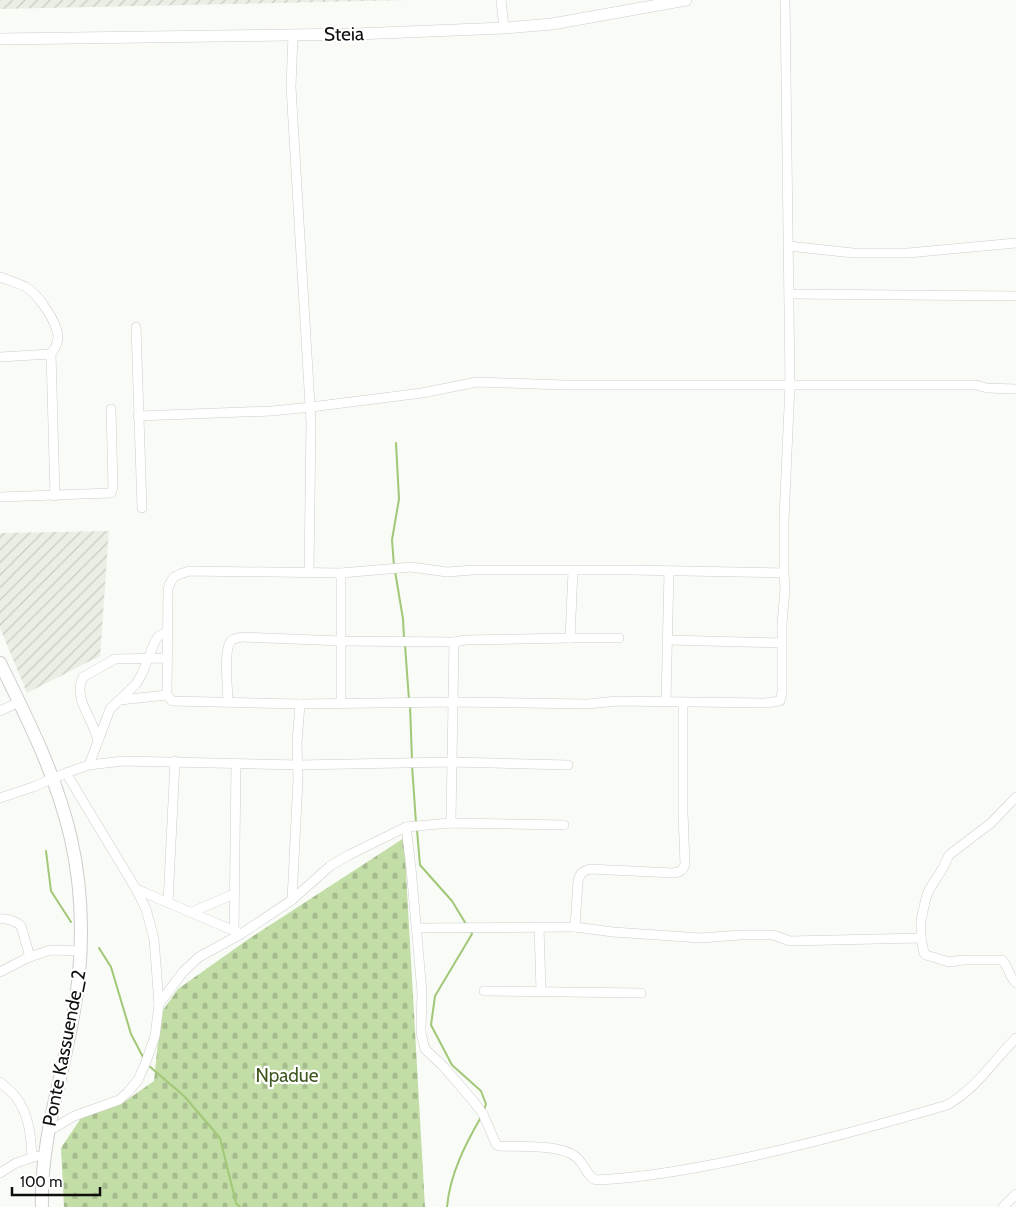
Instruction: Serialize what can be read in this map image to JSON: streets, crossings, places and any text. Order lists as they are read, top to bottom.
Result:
{
  "streets": {
    "highway": ["Ponte Kassuende_2"],
    "main road": ["Steia"]
  },
  "parks": ["Npadue"],
  "scale_bar": "100 m"
}
